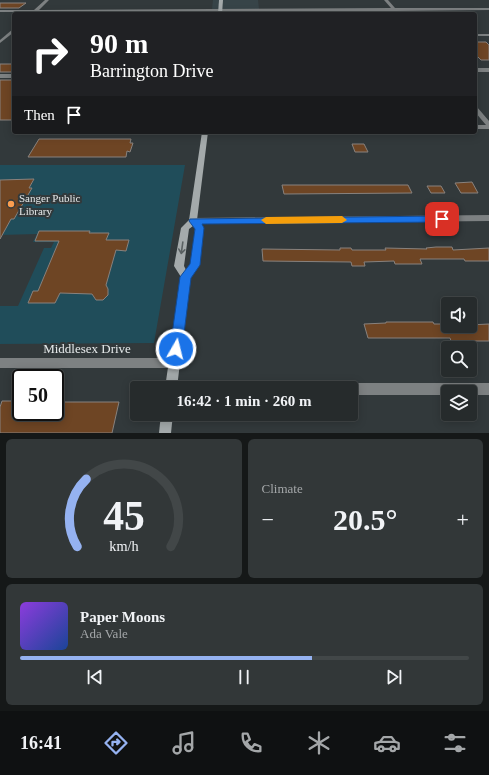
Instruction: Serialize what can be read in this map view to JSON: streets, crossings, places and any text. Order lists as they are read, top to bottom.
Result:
{
  "streets": {
    "street": ["Middlesex Drive"]
  },
  "places": ["Sanger Public Library"],
  "page": {
    "turn": ["90 m", "Barrington Drive"],
    "then": "Then",
    "limit": "50",
    "trip": "16:42 · 1 min · 260 m",
    "tile": "Climate",
    "heat": ["−", "20.5°", "+"],
    "song": ["Paper Moons", "Ada Vale"],
    "tabs": "16:41",
    "gauge": ["45", "km/h"]
  }
}
